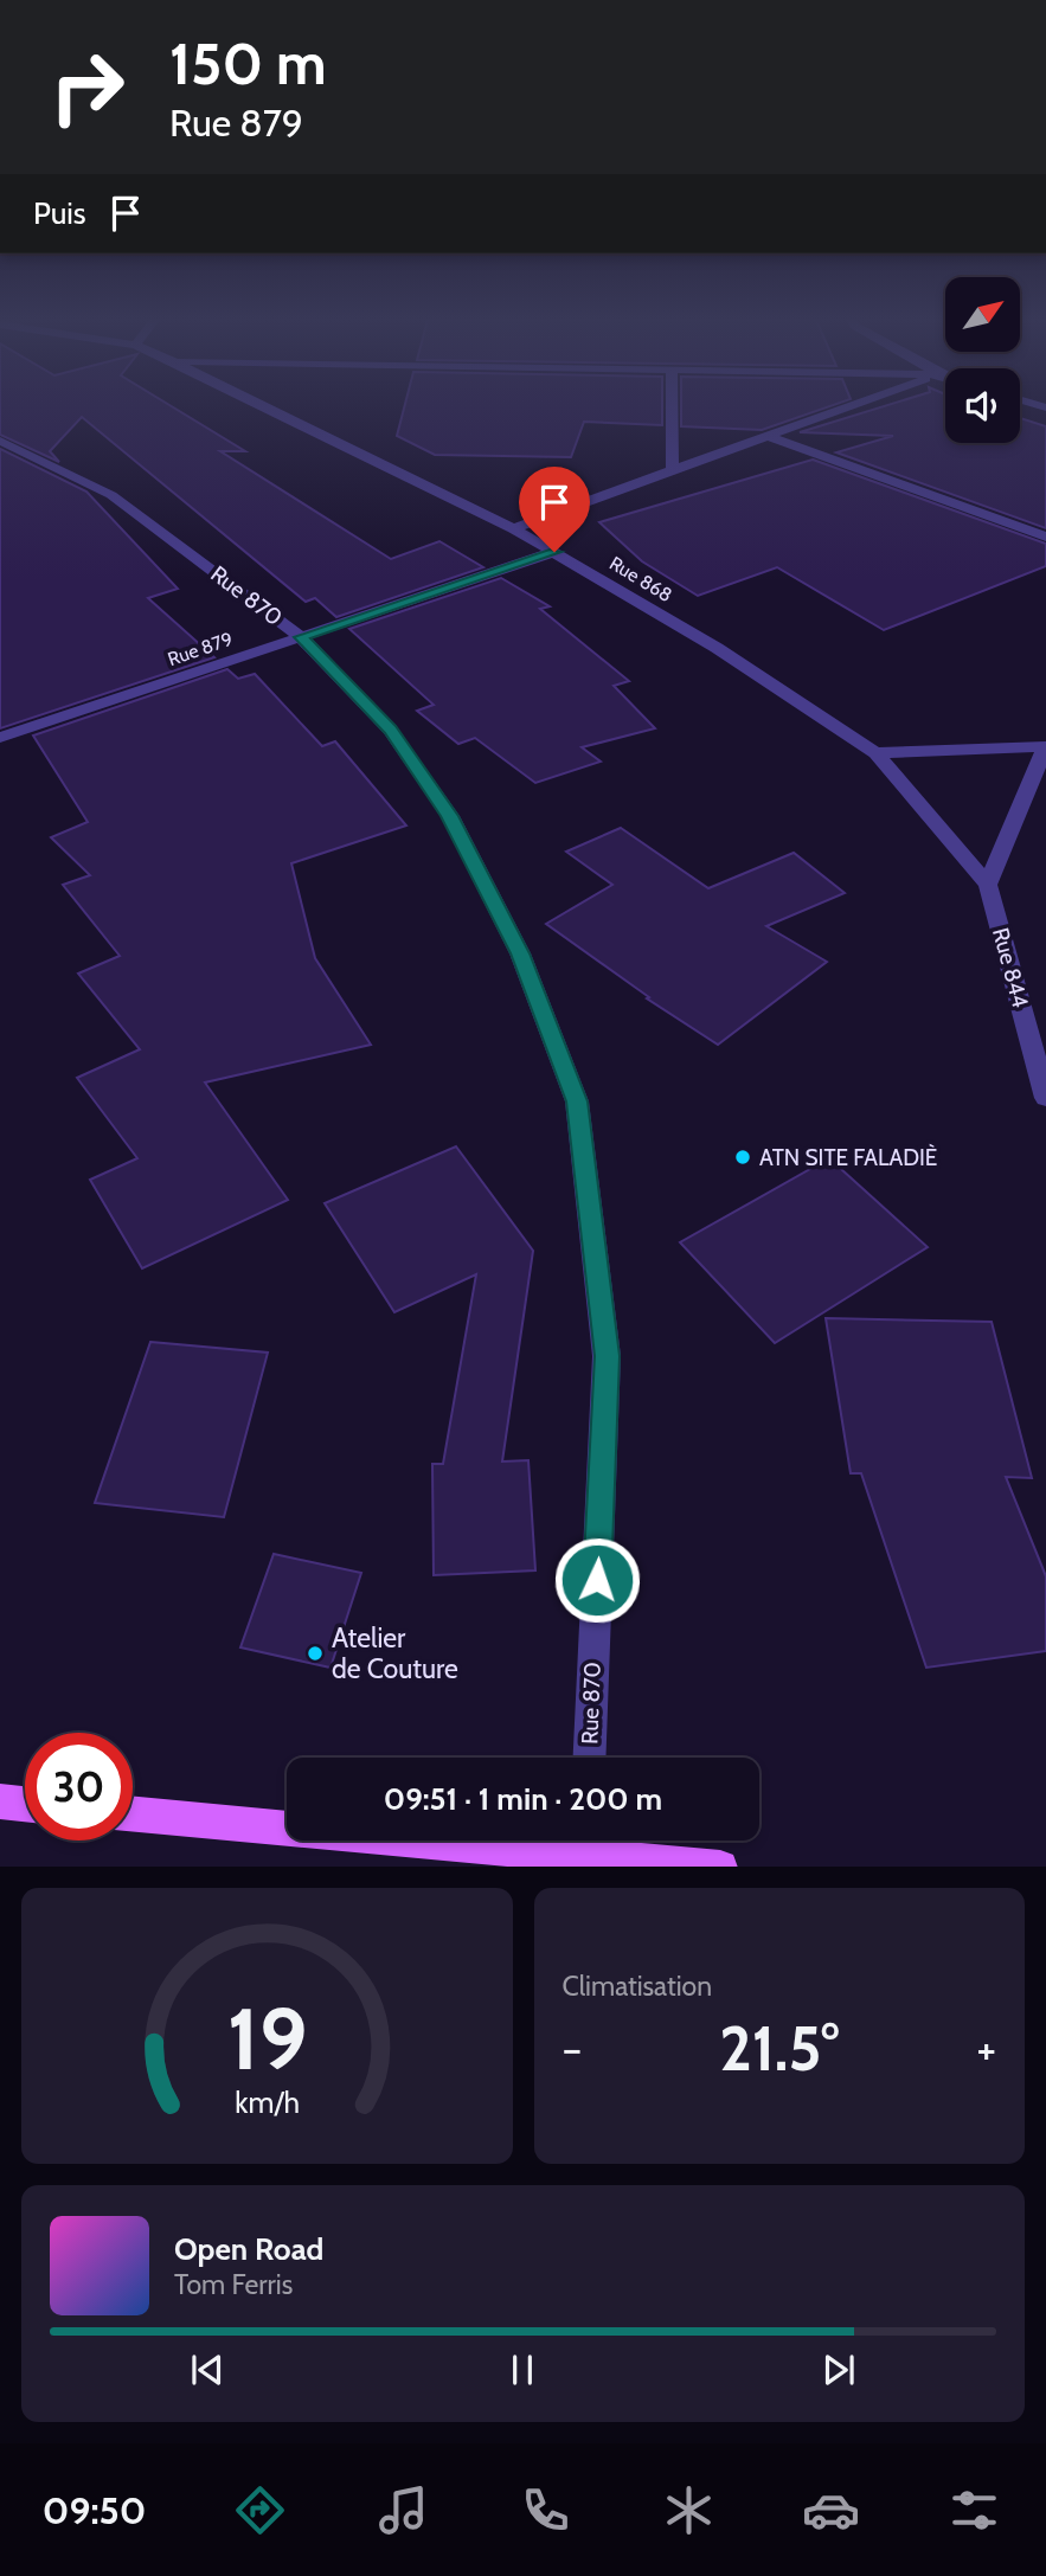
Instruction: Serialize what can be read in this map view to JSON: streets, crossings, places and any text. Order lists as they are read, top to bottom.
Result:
{
  "streets": {
    "street": [
      "Rue 868",
      "Rue 870",
      "Rue 879",
      "Rue 844"
    ]
  },
  "crossings": [
    ["Rue 868", "Rue 879"],
    ["Rue 868", "Rue 844"],
    ["Rue 870", "Rue 879"]
  ],
  "places": ["ATN SITE FALADIÈ", "Atelier de Couture"],
  "north": "top right",
  "page": {
    "turn": ["150 m", "Rue 879"],
    "then": "Puis",
    "limit": "30",
    "trip": "09:51 · 1 min · 200 m",
    "tile": "Climatisation",
    "heat": ["−", "21.5°", "+"],
    "song": ["Open Road", "Tom Ferris"],
    "tabs": "09:50",
    "gauge": ["19", "km/h"]
  }
}
